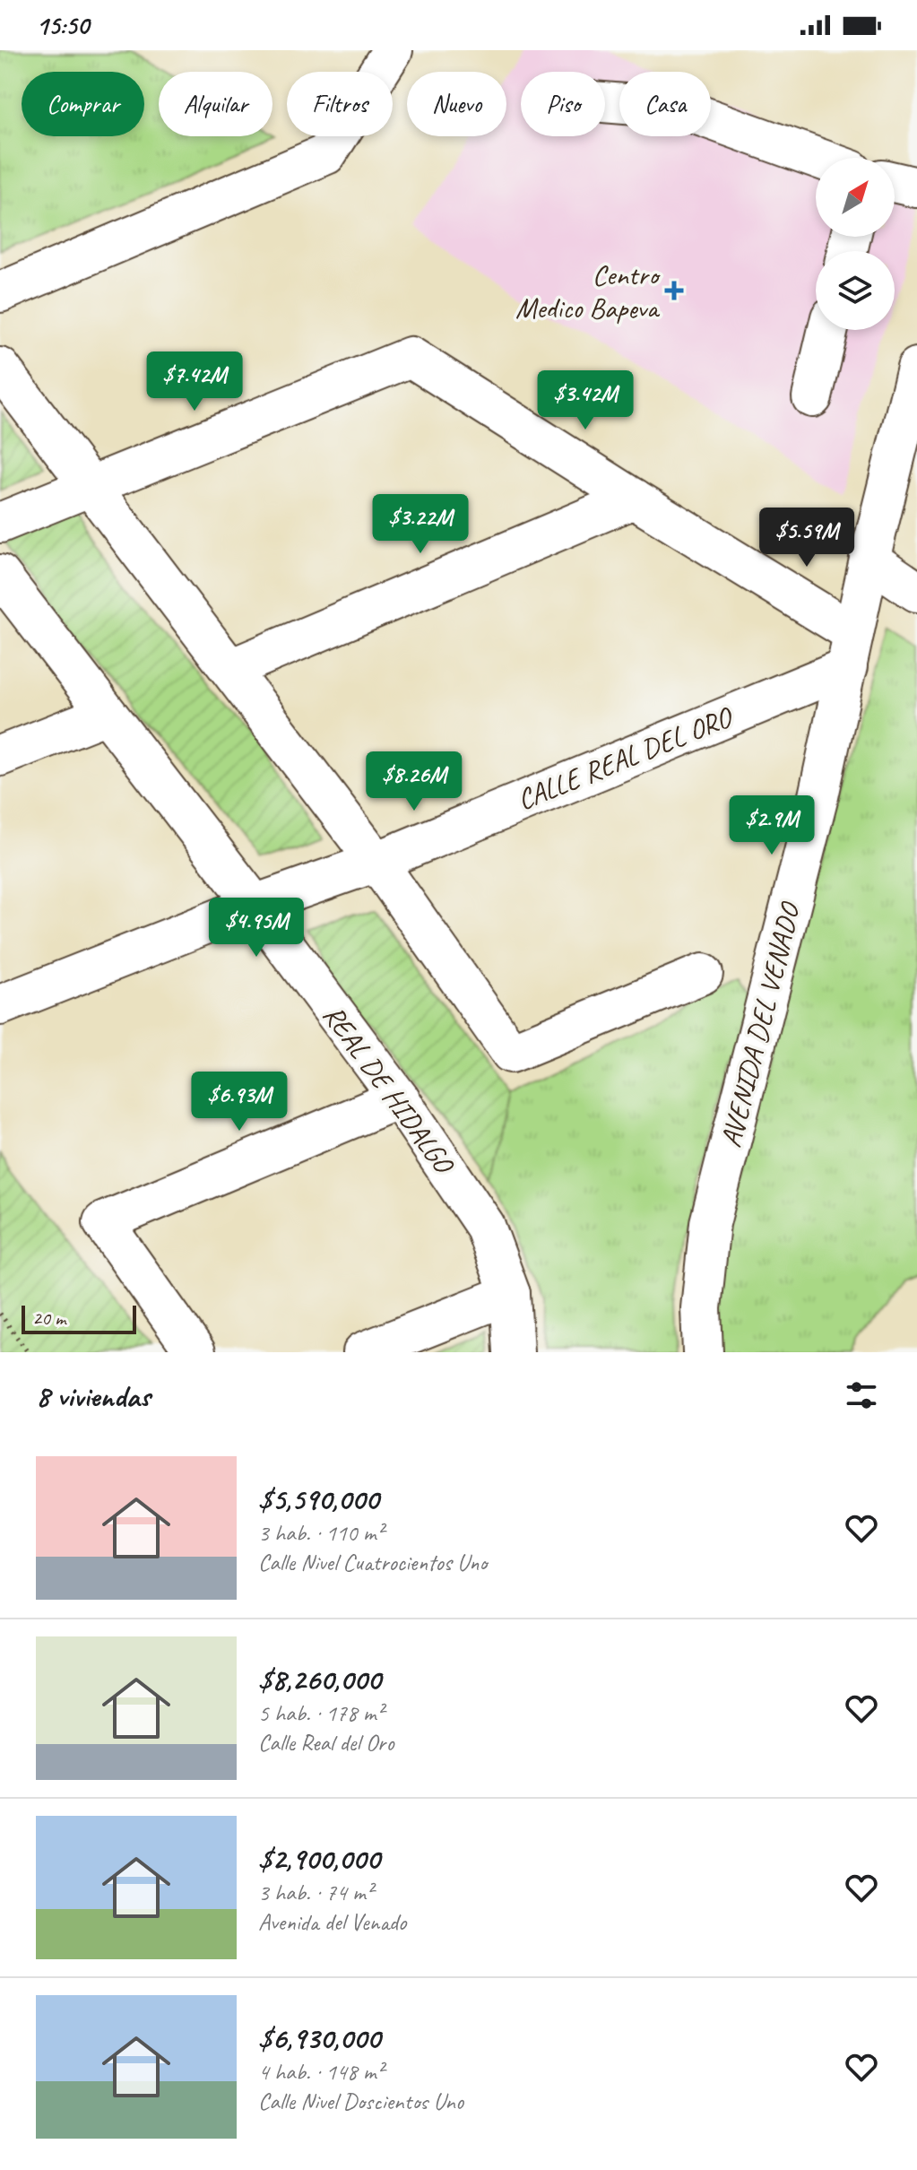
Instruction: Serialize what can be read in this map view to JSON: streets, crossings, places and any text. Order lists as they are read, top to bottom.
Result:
{
  "streets": {
    "street": ["CALLE REAL DEL ORO", "AVENIDA DEL VENADO", "REAL DE HIDALGO"]
  },
  "crossings": [
    ["CALLE REAL DEL ORO", "AVENIDA DEL VENADO"],
    ["CALLE REAL DEL ORO", "REAL DE HIDALGO"]
  ],
  "places": {
    "health": ["Centro Medico Bapeva"]
  },
  "scale_bar": "20 m",
  "north": "top right",
  "page": {
    "status": "15:50",
    "chip": [
      "Comprar",
      "Alquilar",
      "Filtros",
      "Nuevo",
      "Piso",
      "Casa"
    ],
    "price": [
      "$7.42M",
      "$3.42M",
      "$3.22M",
      "$5.59M",
      "$8.26M",
      "$2.9M",
      "$4.95M",
      "$6.93M"
    ],
    "scale": "20 m",
    "heading": "8 viviendas",
    "list": [
      {
        "name": "$5,590,000",
        "note": "3 hab. · 110 m² · Calle Nivel Cuatrocientos Uno"
      },
      {
        "name": "$8,260,000",
        "note": "5 hab. · 178 m² · Calle Real del Oro"
      },
      {
        "name": "$2,900,000",
        "note": "3 hab. · 74 m² · Avenida del Venado"
      },
      {
        "name": "$6,930,000",
        "note": "4 hab. · 148 m² · Calle Nivel Doscientos Uno"
      }
    ]
  }
}
